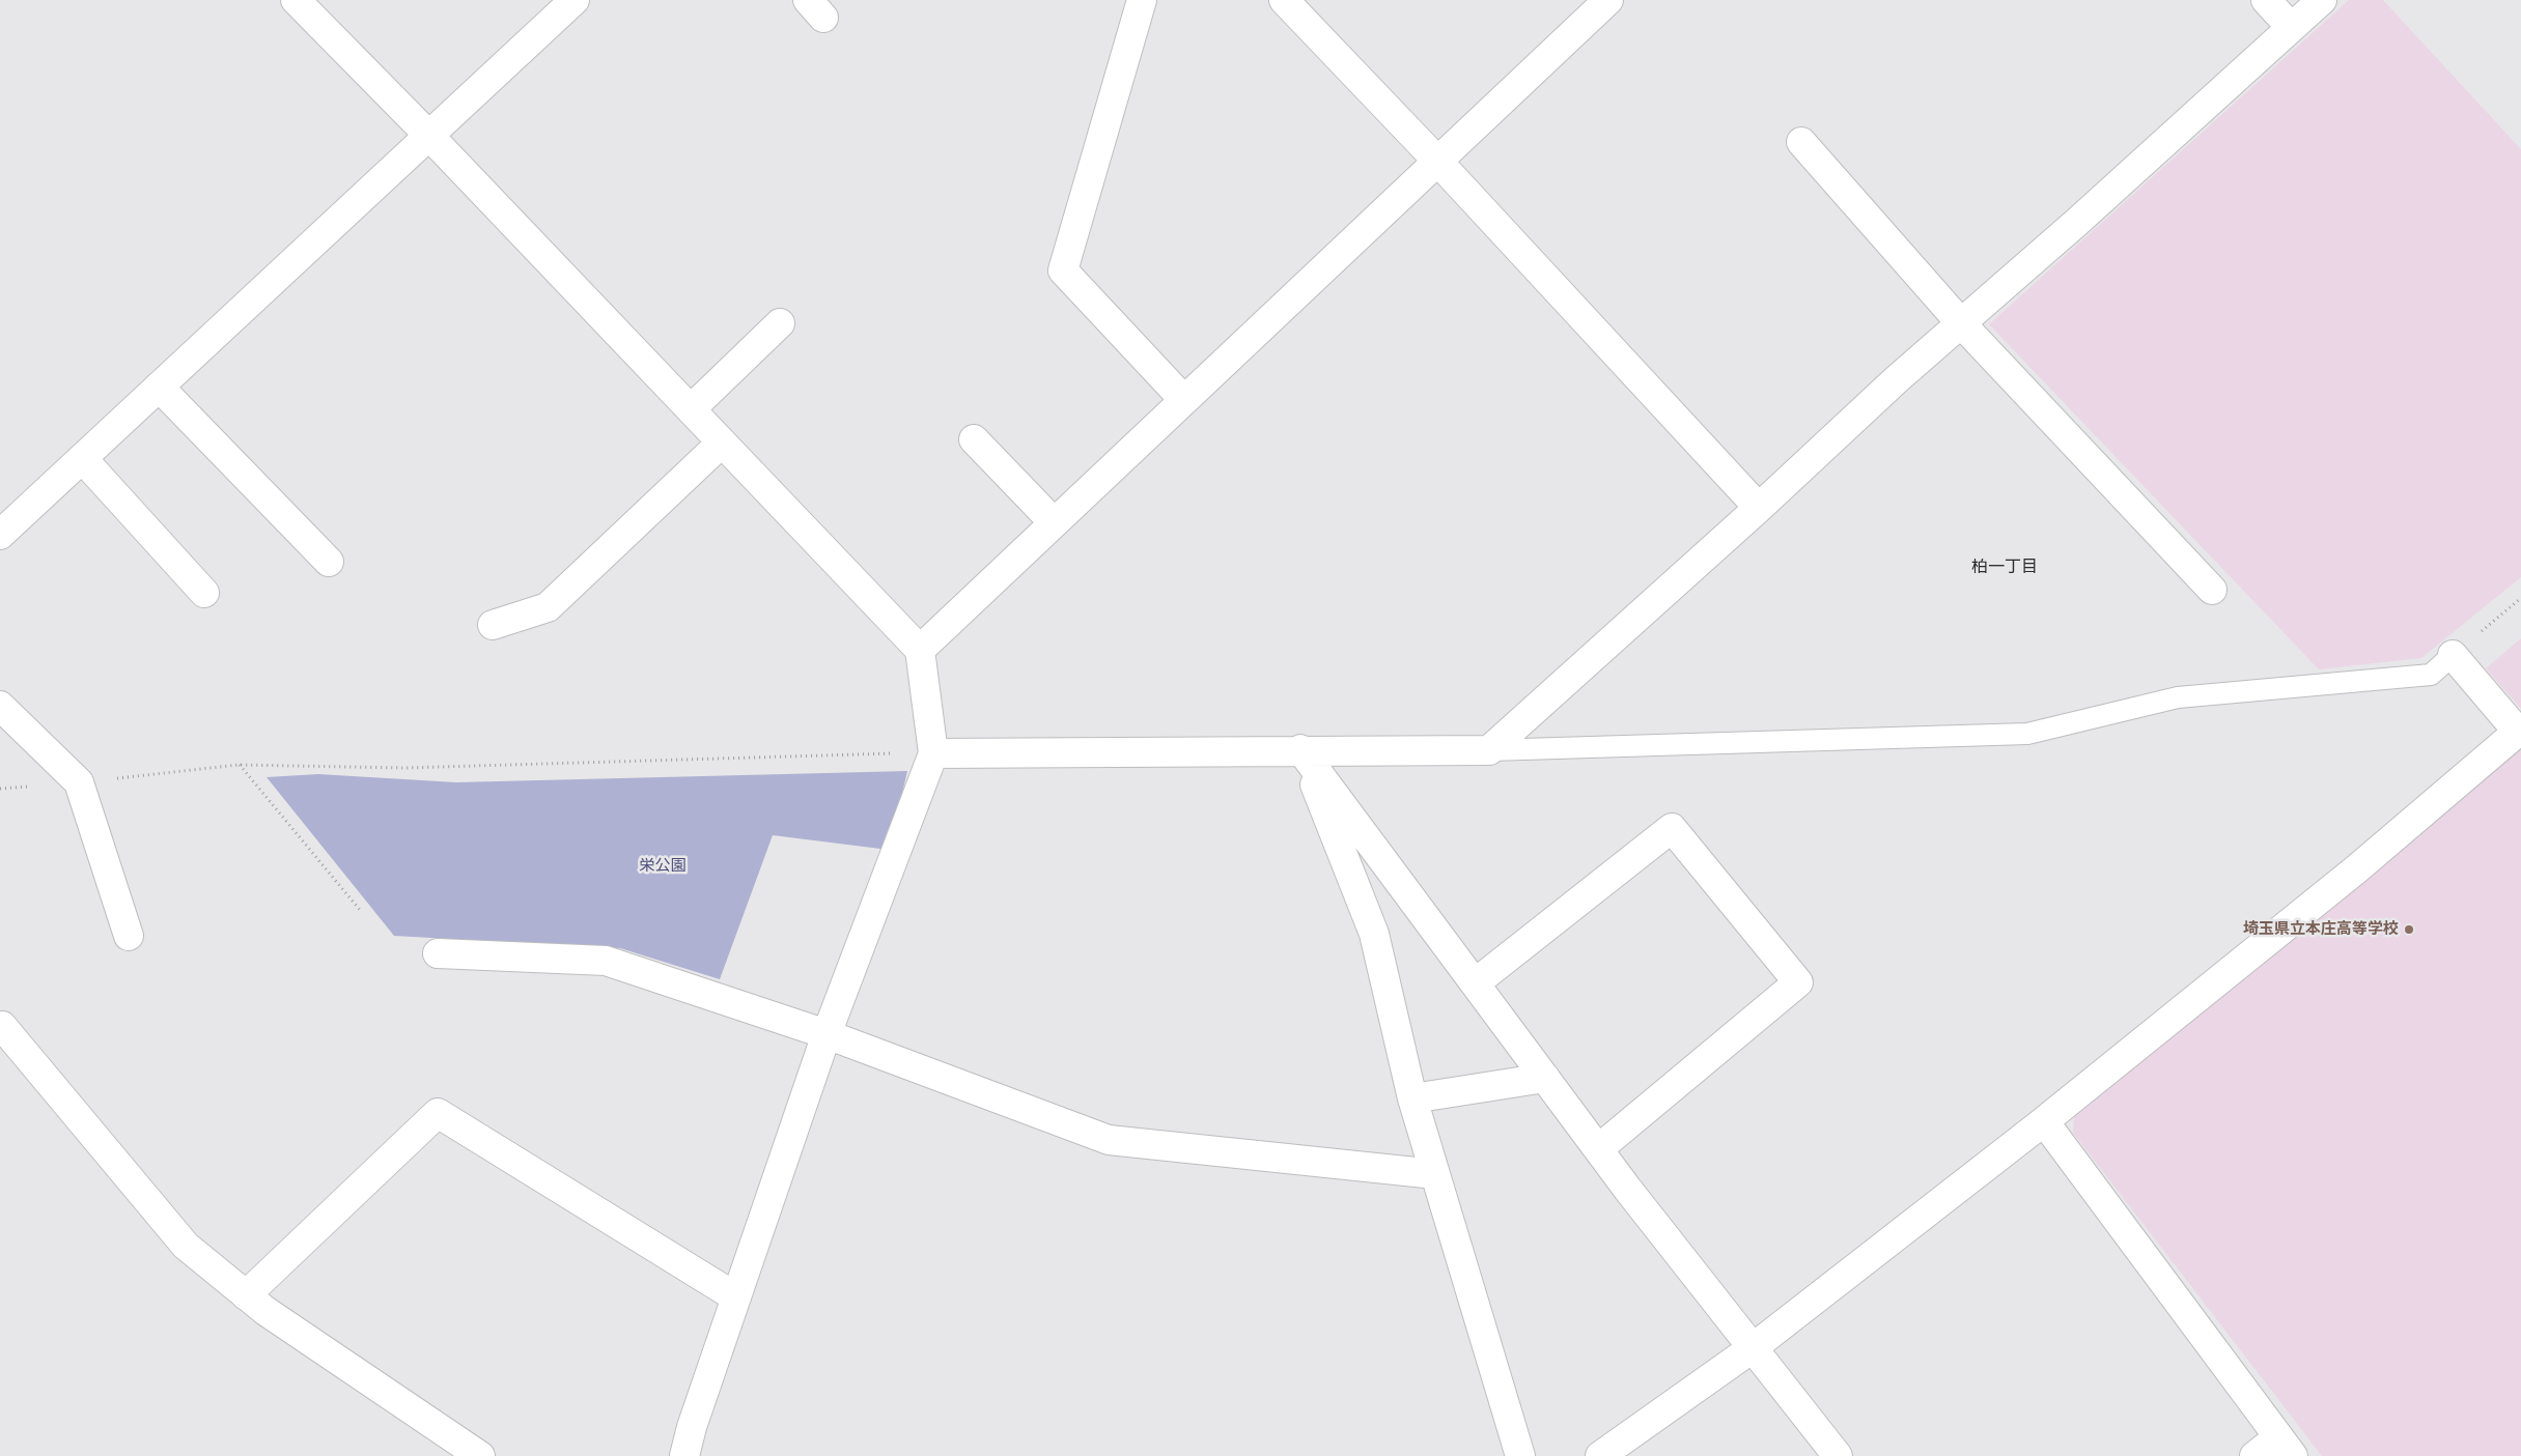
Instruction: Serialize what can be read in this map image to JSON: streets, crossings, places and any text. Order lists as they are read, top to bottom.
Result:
{
  "districts": ["柏一丁目"],
  "parks": ["栄公園"],
  "places": ["埼玉県立本庄高等学校"]
}
